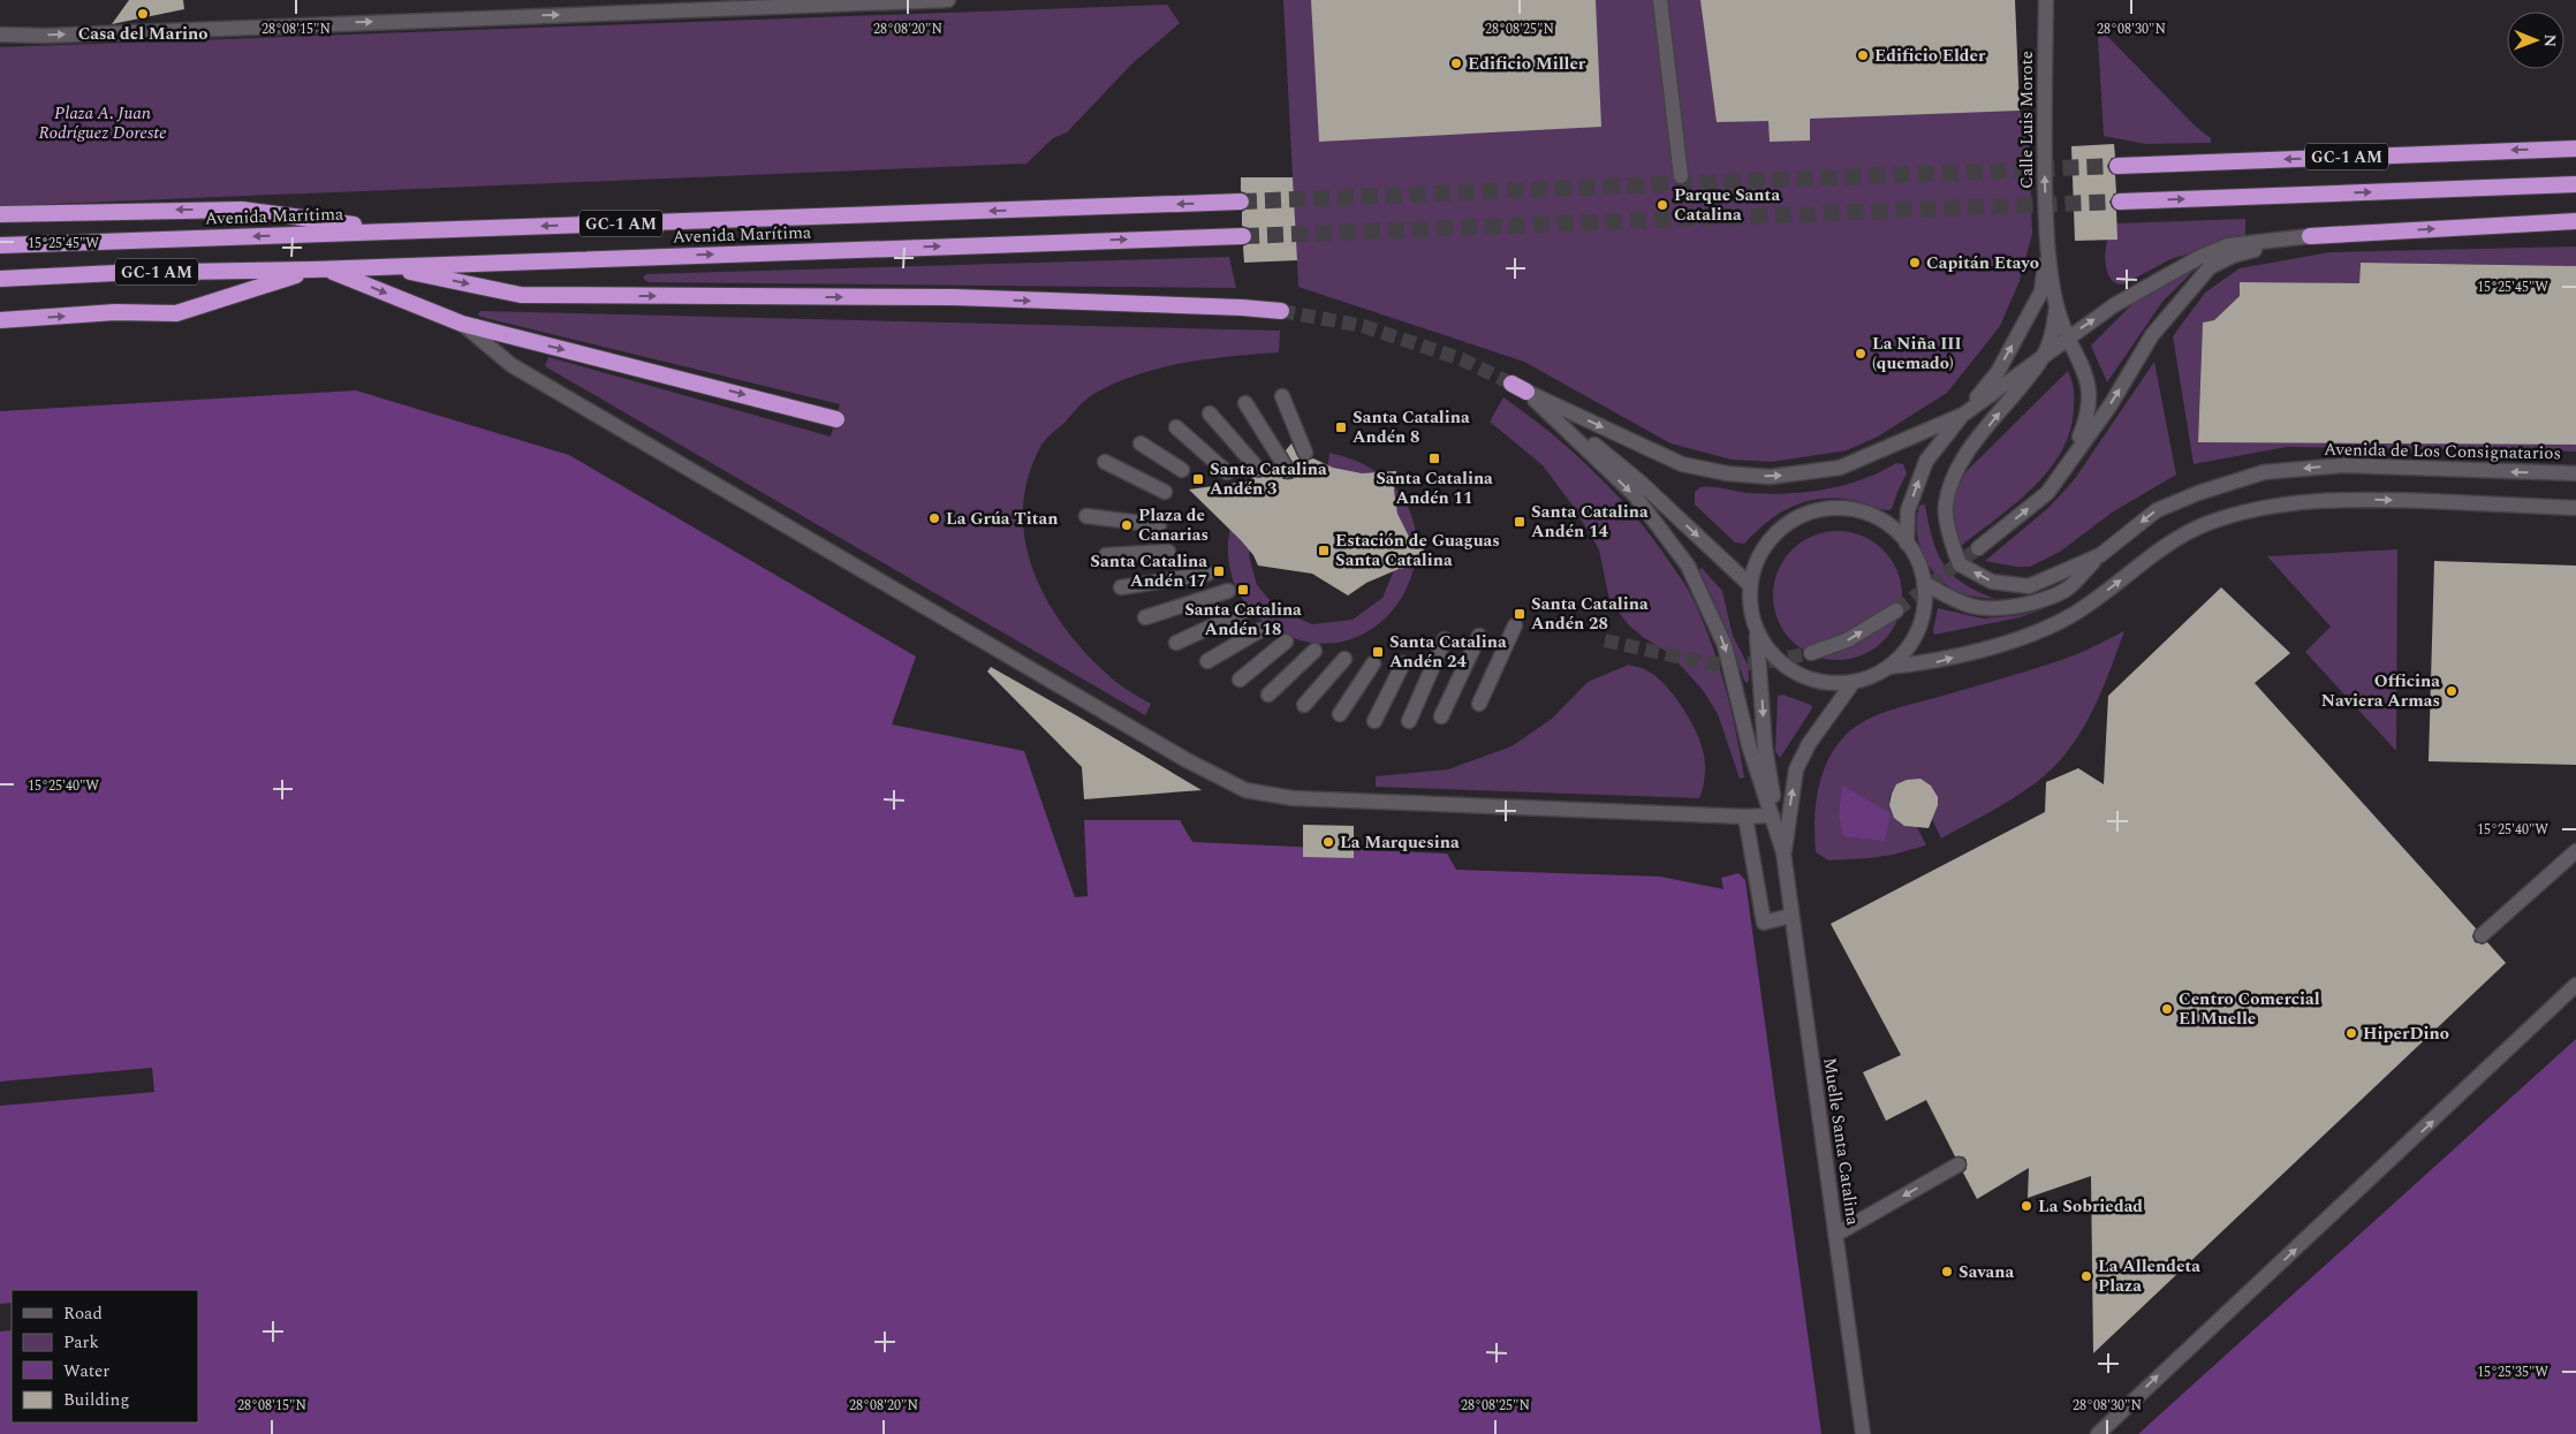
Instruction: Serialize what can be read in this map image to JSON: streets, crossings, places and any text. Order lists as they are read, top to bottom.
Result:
{
  "streets": {
    "highway": ["GC-1 AM", "Avenida Marítima"],
    "street": ["Calle Luis Morote", "Avenida de Los Consignatarios", "Muelle Santa Catalina"]
  },
  "one_way": ["Calle Luis Morote"],
  "parks": ["Plaza A. Juan Rodríguez Doreste"],
  "places": {
    "other": [
      "Casa del Marino",
      "Edificio Elder",
      "Edificio Miller",
      "Parque Santa Catalina",
      "Capitán Etayo",
      "La Niña III (quemado)",
      "La Grúa Titan",
      "Plaza de Canarias",
      "Officina Naviera Armas",
      "La Marquesina",
      "Centro Comercial El Muelle",
      "HiperDino",
      "La Sobriedad",
      "Savana",
      "La Allendeta Plaza"
    ],
    "transit": [
      "Santa Catalina Andén 8",
      "Santa Catalina Andén 11",
      "Santa Catalina Andén 3",
      "Santa Catalina Andén 14",
      "Estación de Guaguas Santa Catalina",
      "Santa Catalina Andén 17",
      "Santa Catalina Andén 18",
      "Santa Catalina Andén 28",
      "Santa Catalina Andén 24"
    ]
  },
  "legend": [
    "Road",
    "Park",
    "Water",
    "Building"
  ],
  "north": "right",
  "coordinates": [
    "28°08'15\"N",
    "28°08'20\"N",
    "28°08'25\"N",
    "28°08'30\"N",
    "15°25'45\"W",
    "15°25'40\"W",
    "15°25'35\"W"
  ]
}
